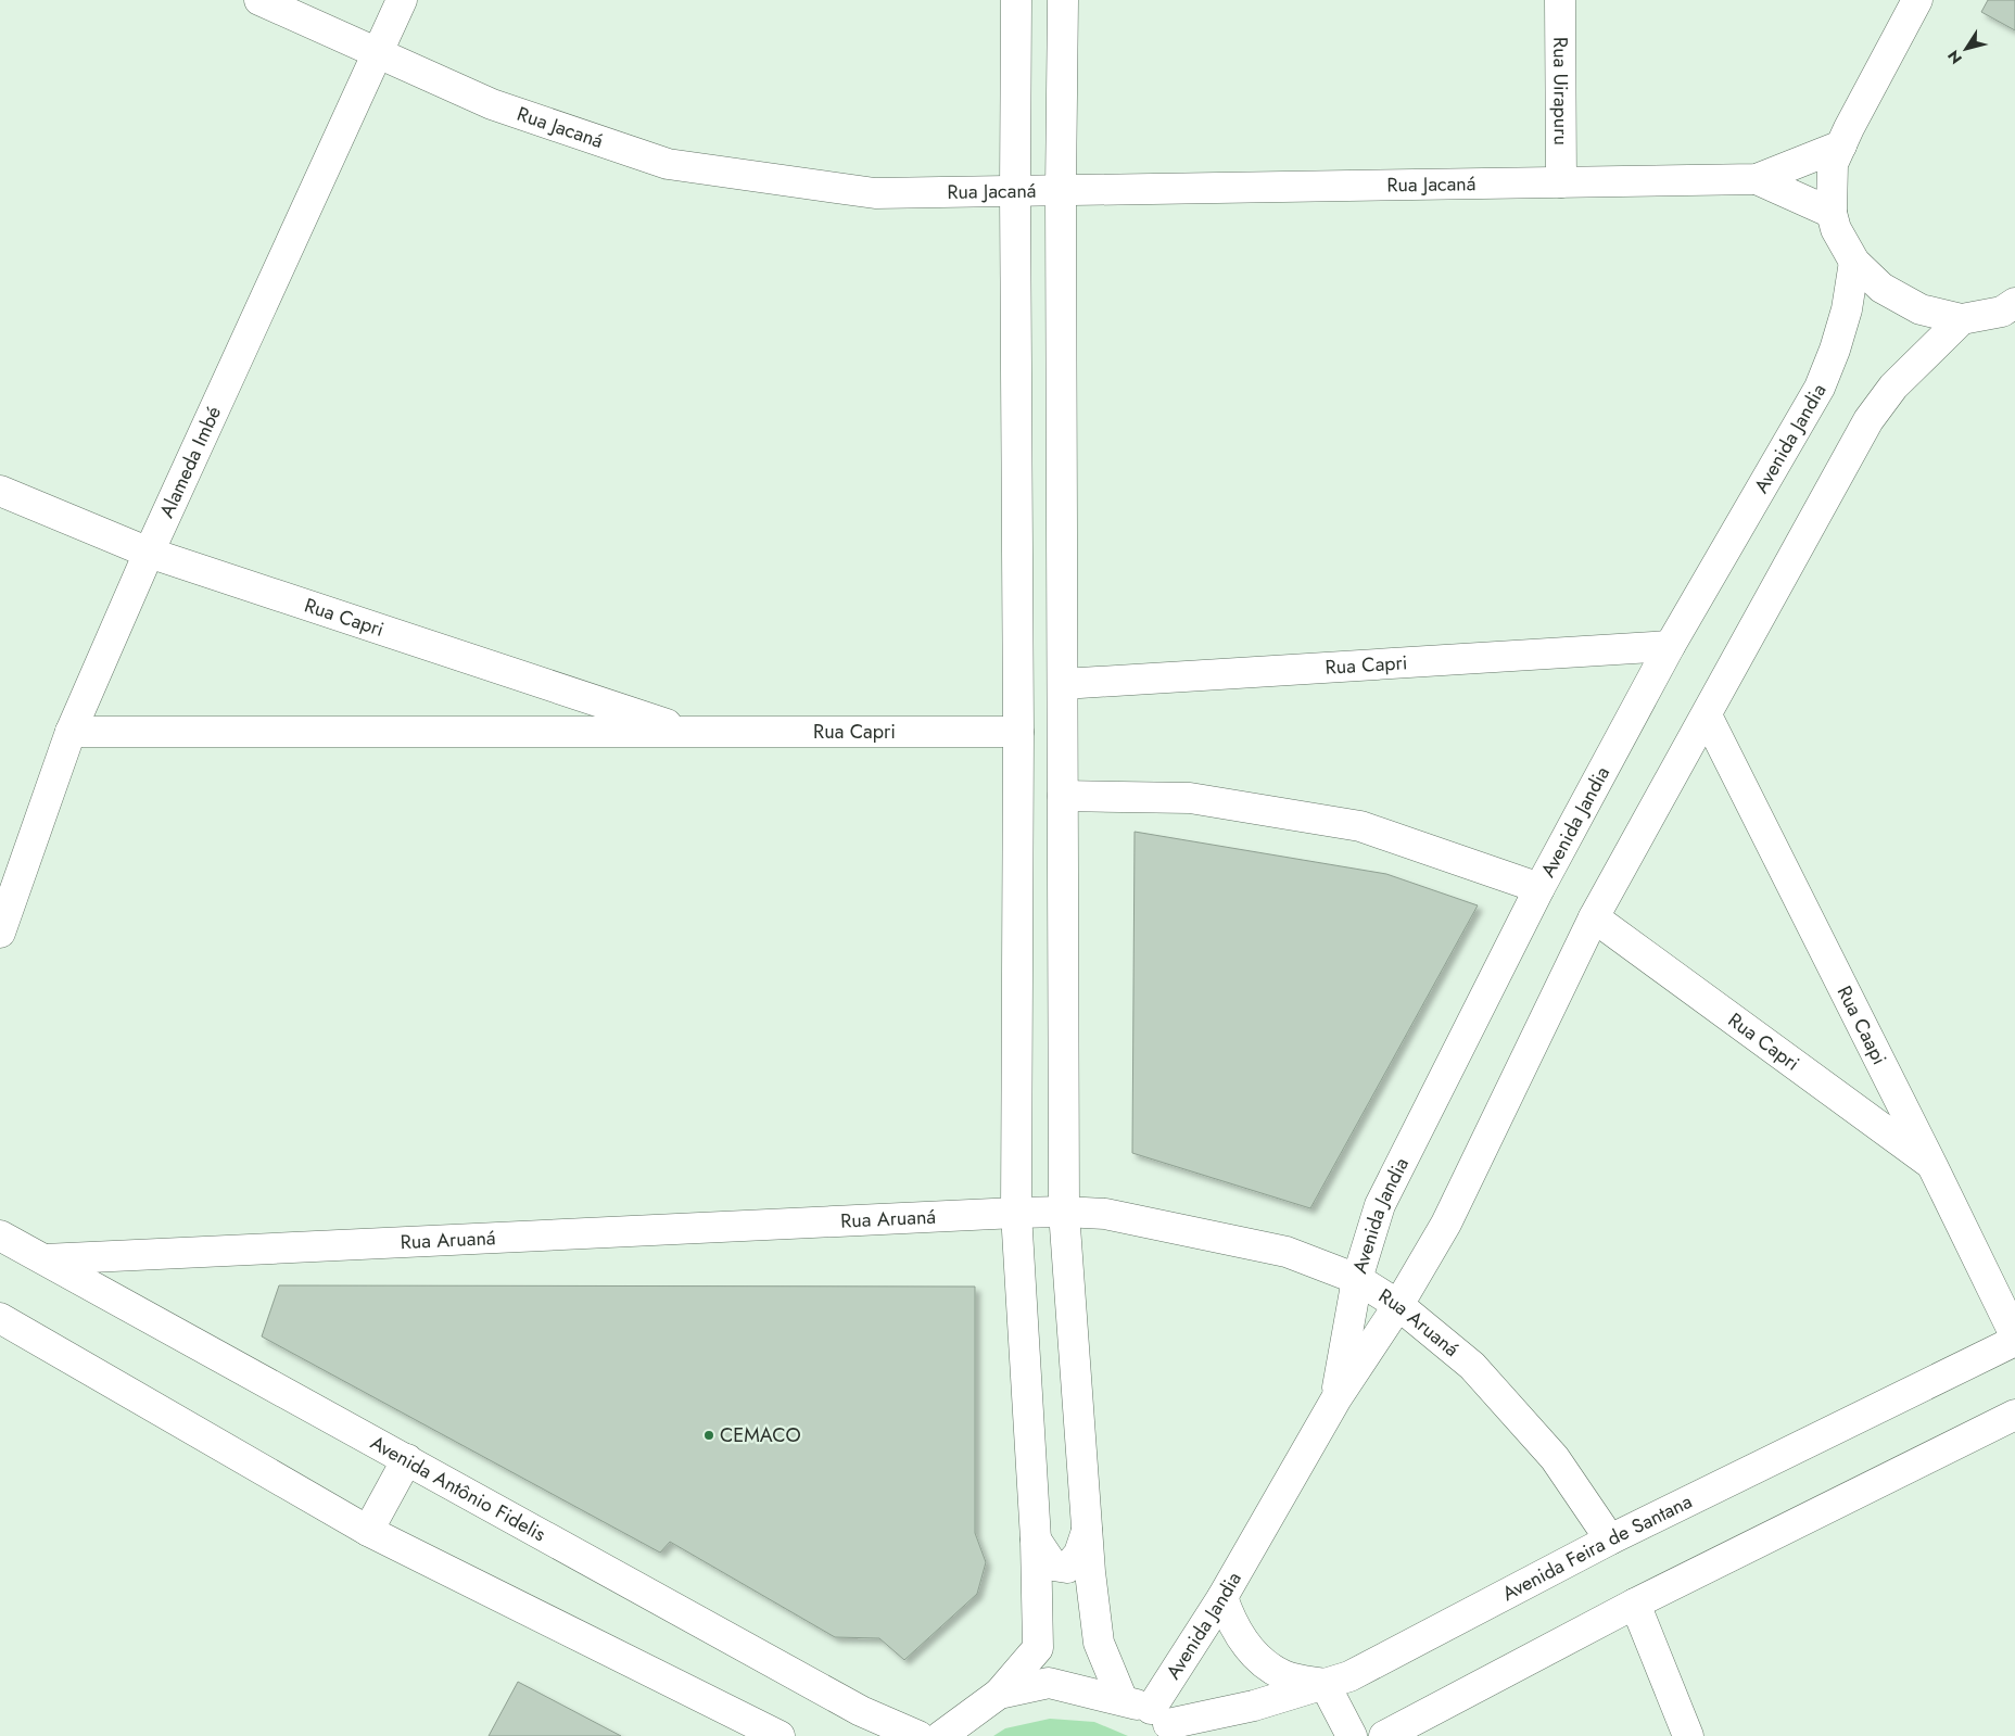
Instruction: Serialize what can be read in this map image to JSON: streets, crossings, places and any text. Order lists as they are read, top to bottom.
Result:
{
  "streets": {
    "street": [
      "Rua Uirapuru",
      "Rua Jacaná",
      "Avenida Jandia",
      "Alameda Imbé",
      "Rua Capri",
      "Rua Caapi",
      "Rua Aruaná",
      "Avenida Antônio Fidelis",
      "Avenida Feira de Santana"
    ]
  },
  "crossings": [
    ["Rua Uirapuru", "Rua Jacaná"],
    ["Rua Jacaná", "Alameda Imbé"],
    ["Avenida Jandia", "Rua Capri"],
    ["Avenida Jandia", "Rua Caapi"],
    ["Avenida Jandia", "Rua Aruaná"],
    ["Avenida Jandia", "Avenida Feira de Santana"],
    ["Alameda Imbé", "Rua Capri"],
    ["Rua Capri", "Rua Caapi"],
    ["Rua Aruaná", "Avenida Antônio Fidelis"],
    ["Rua Aruaná", "Avenida Feira de Santana"]
  ],
  "places": ["CEMACO"],
  "north": "bottom left"
}
